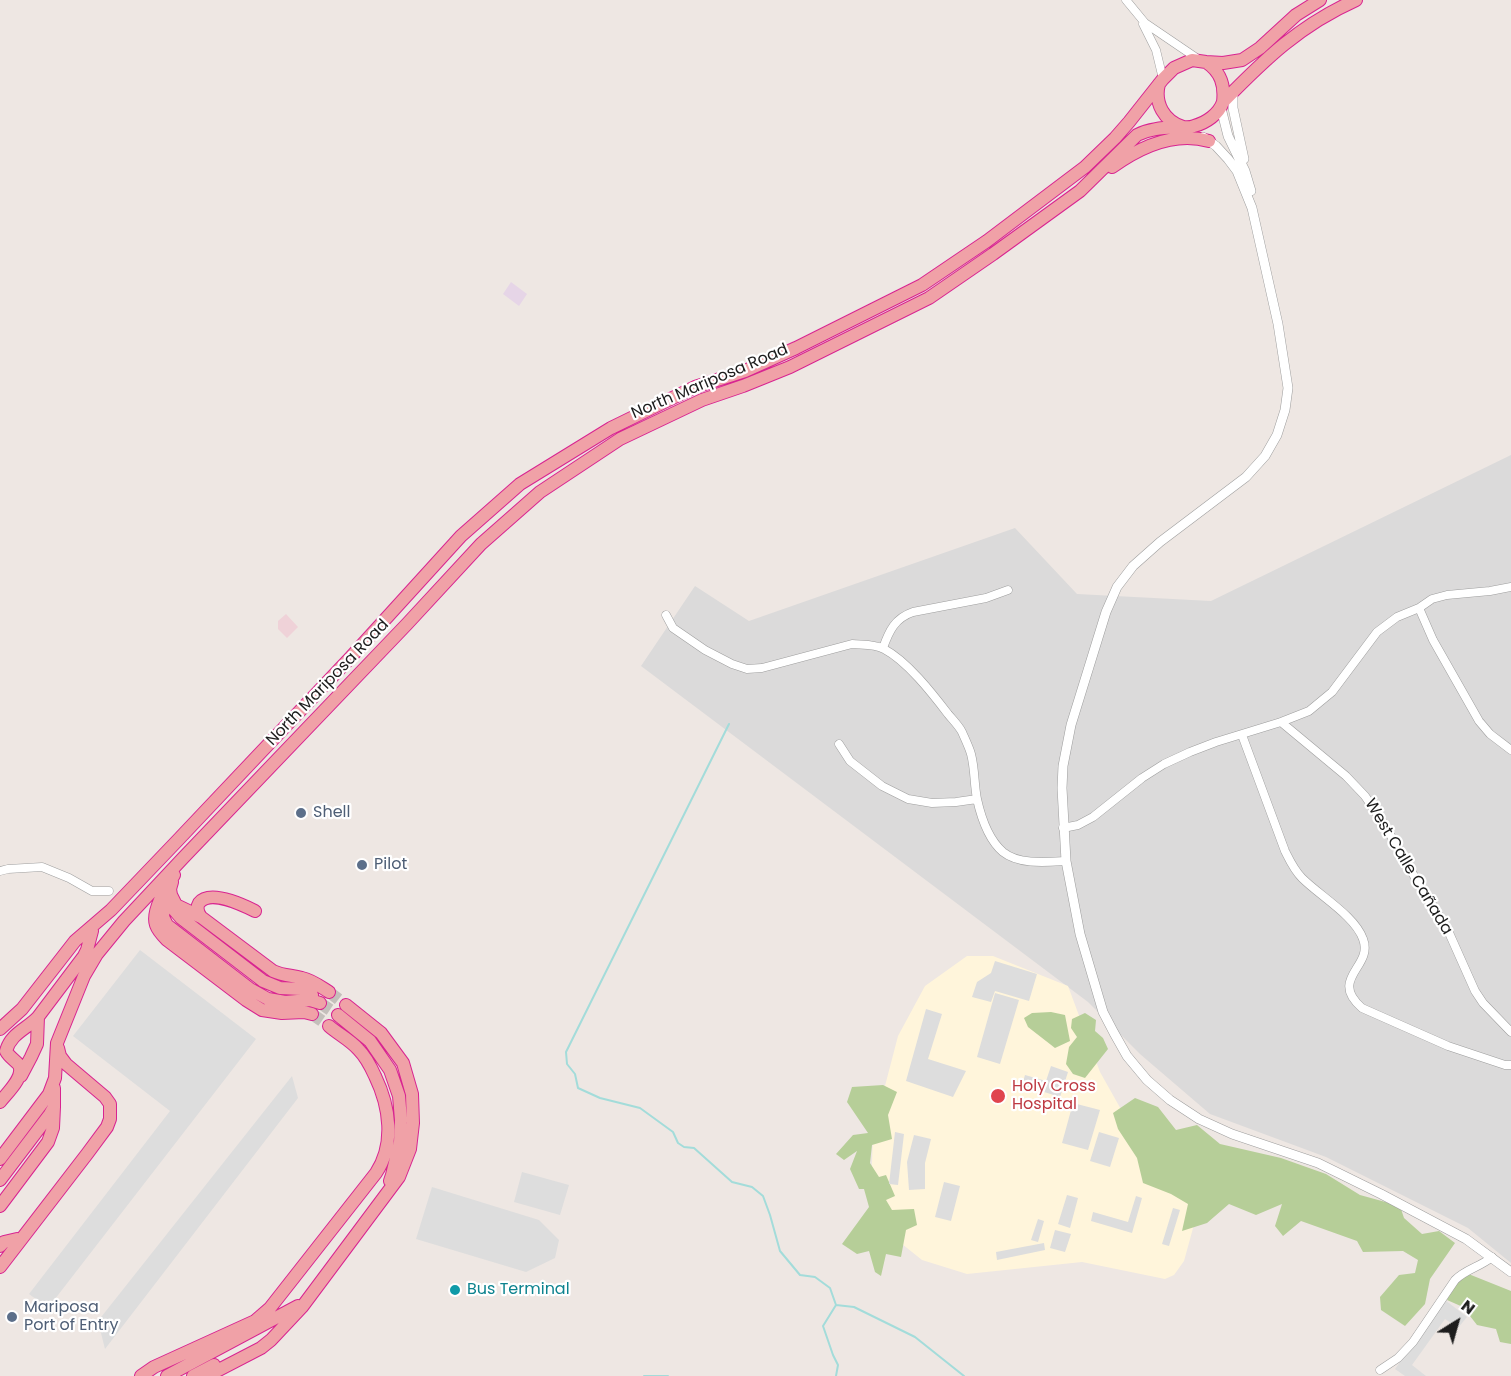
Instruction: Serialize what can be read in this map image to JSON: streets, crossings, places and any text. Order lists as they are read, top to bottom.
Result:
{
  "streets": {
    "highway": ["North Mariposa Road"],
    "street": ["West Calle Cañada"]
  },
  "places": [
    "Shell",
    "Pilot",
    "Holy Cross Hospital",
    "Bus Terminal",
    "Mariposa Port of Entry"
  ],
  "north": "top right"
}
